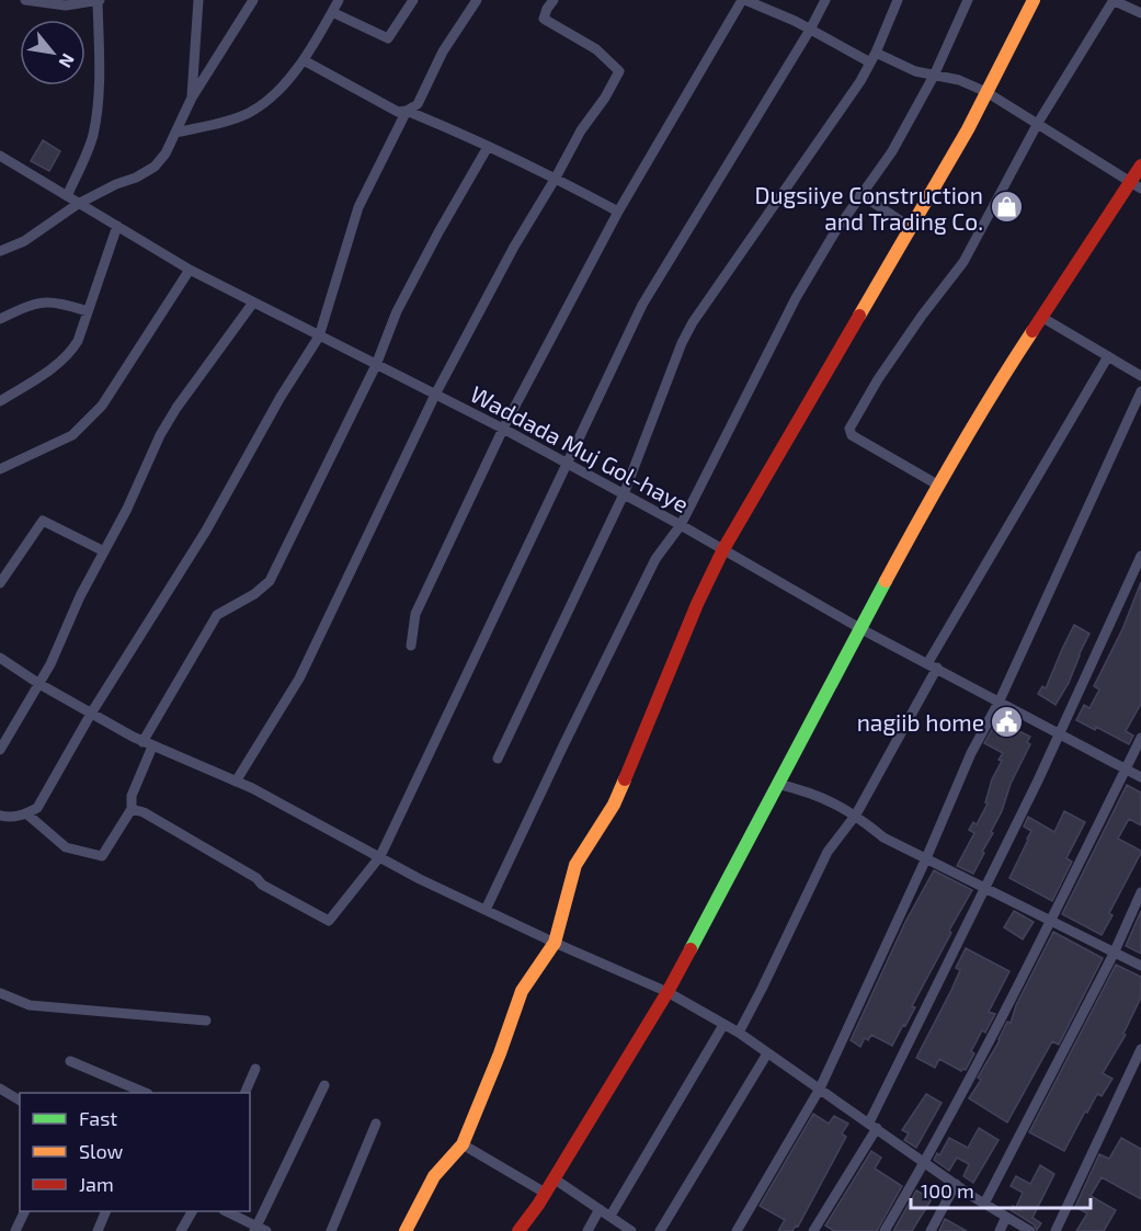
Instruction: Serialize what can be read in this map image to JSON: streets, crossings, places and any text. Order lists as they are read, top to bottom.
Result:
{
  "streets": {
    "street": ["Waddada Muj Gol-haye"]
  },
  "places": {
    "shop": ["Dugsiiye Construction and Trading Co."],
    "public building": ["nagiib home"]
  },
  "legend": ["Fast", "Slow", "Jam"],
  "scale_bar": "100 m",
  "north": "bottom right"
}
